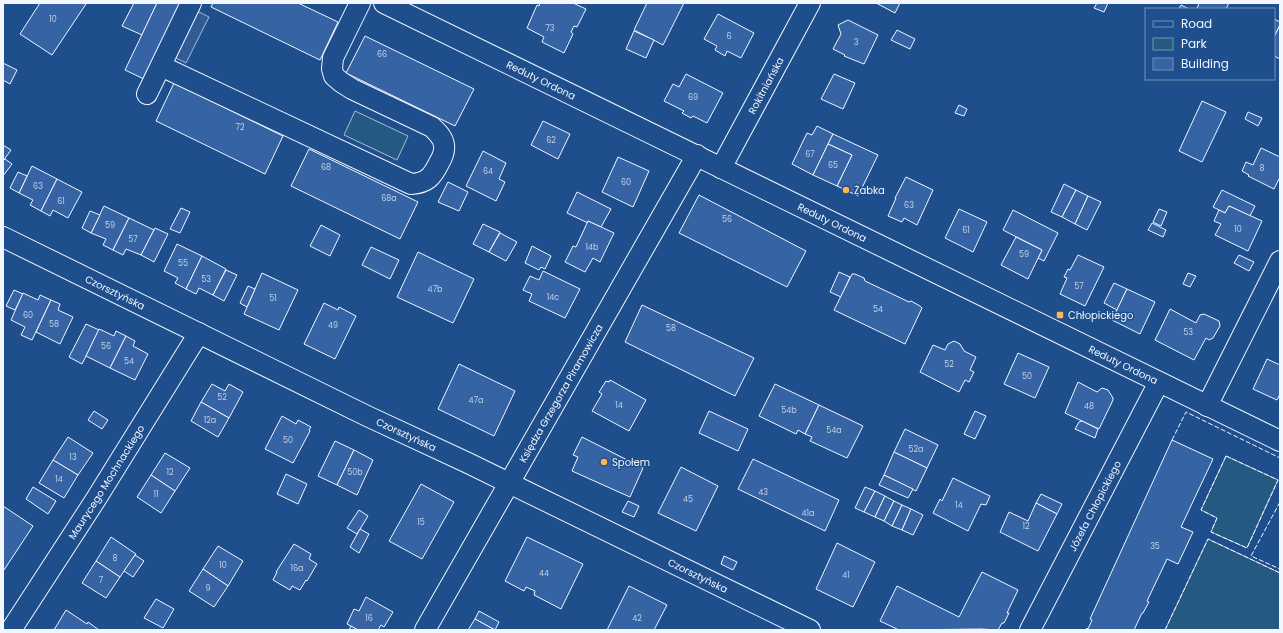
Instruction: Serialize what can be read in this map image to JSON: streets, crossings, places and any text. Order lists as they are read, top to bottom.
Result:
{
  "streets": {
    "street": [
      "Reduty Ordona",
      "Rokitniańska",
      "Czorsztyńska",
      "Księdza Grzegorza Piramowicza",
      "Maurycego Mochnackiego",
      "Józefa Chłopickiego"
    ]
  },
  "crossings": [
    ["Reduty Ordona", "Rokitniańska"],
    ["Reduty Ordona", "Księdza Grzegorza Piramowicza"],
    ["Reduty Ordona", "Józefa Chłopickiego"],
    ["Czorsztyńska", "Księdza Grzegorza Piramowicza"],
    ["Czorsztyńska", "Maurycego Mochnackiego"]
  ],
  "places": {
    "other": ["Żabka", "Społem"],
    "transit": ["Chłopickiego"]
  },
  "house_numbers": [
    "10",
    "73",
    "6",
    "3",
    "66",
    "69",
    "72",
    "62",
    "67",
    "65",
    "68",
    "8",
    "64",
    "60",
    "63",
    "68a",
    "61",
    "63",
    "56",
    "59",
    "10",
    "61",
    "57",
    "14b",
    "59",
    "55",
    "53",
    "57",
    "47b",
    "14c",
    "51",
    "54",
    "60",
    "58",
    "49",
    "58",
    "53",
    "56",
    "54",
    "52",
    "50",
    "52",
    "47a",
    "14",
    "48",
    "54b",
    "12a",
    "54a",
    "50",
    "52a",
    "13",
    "12",
    "50b",
    "14",
    "43",
    "11",
    "45",
    "14",
    "41a",
    "15",
    "12",
    "35",
    "8",
    "10",
    "16a",
    "44",
    "41",
    "7",
    "9",
    "16",
    "42"
  ],
  "legend": ["Road", "Park", "Building"]
}
